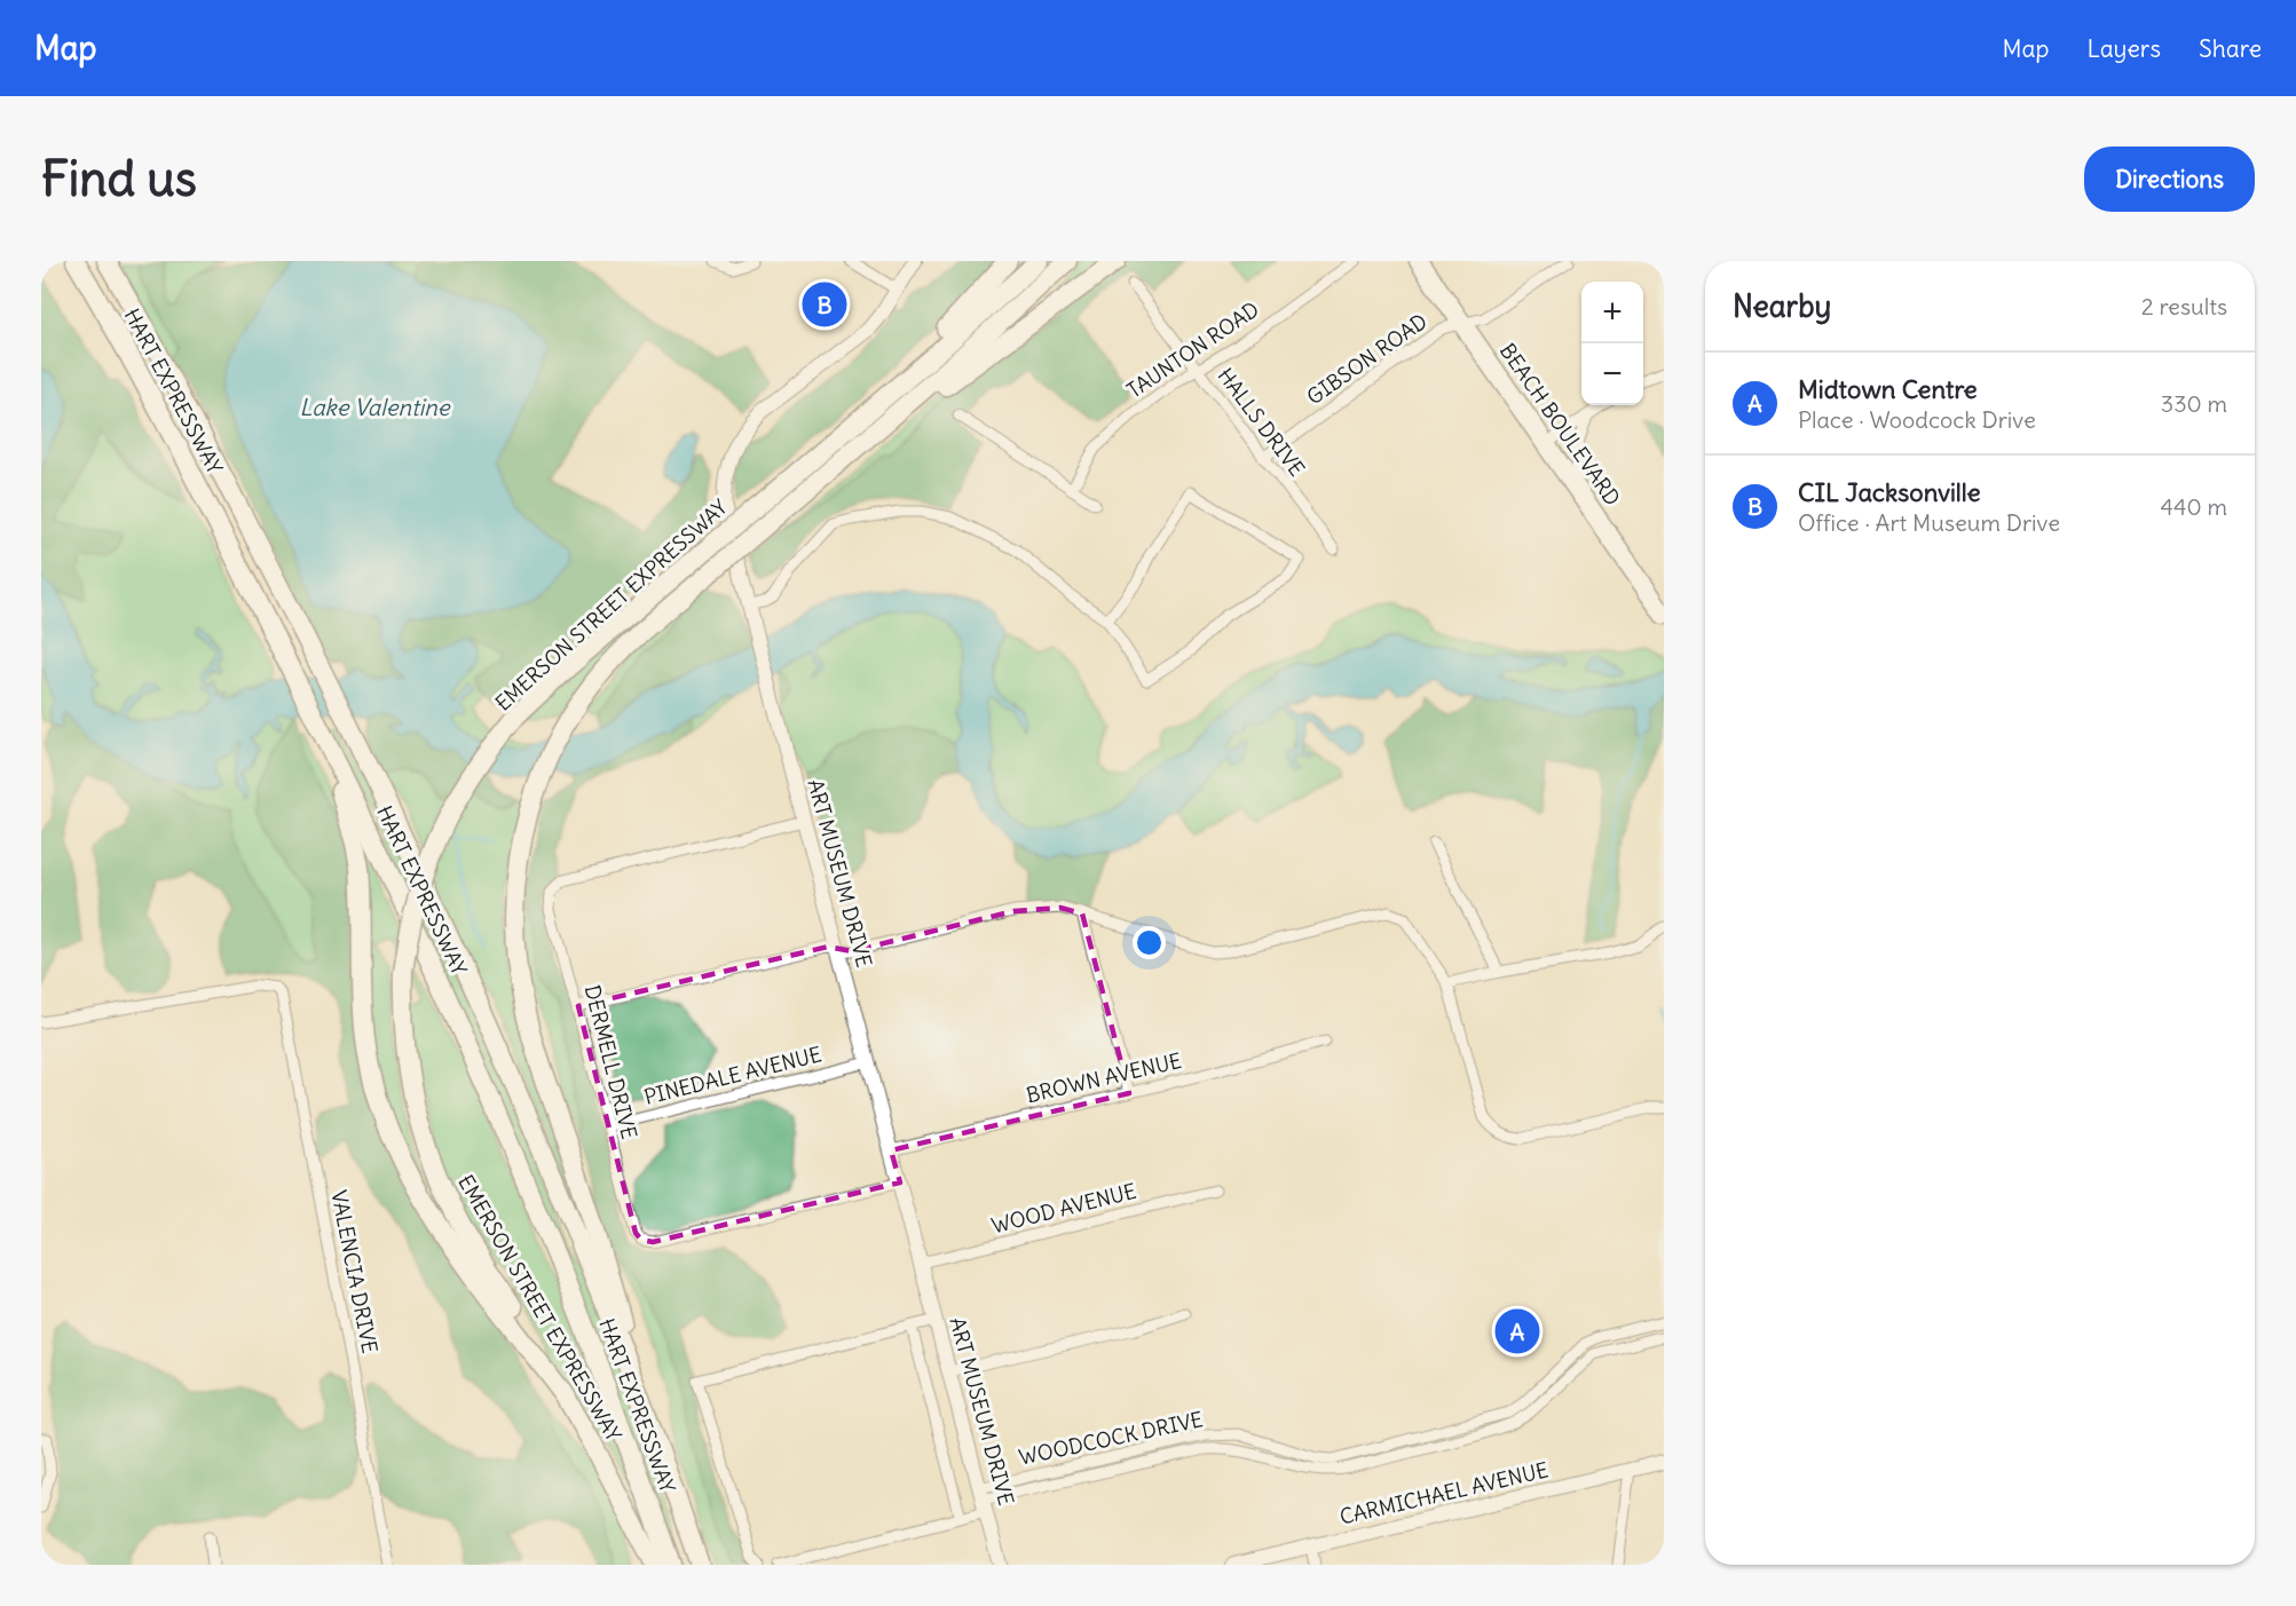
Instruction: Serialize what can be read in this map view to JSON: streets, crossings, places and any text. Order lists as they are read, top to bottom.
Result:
{
  "streets": {
    "highway": ["HART EXPRESSWAY", "BEACH BOULEVARD", "EMERSON STREET EXPRESSWAY"],
    "street": [
      "TAUNTON ROAD",
      "GIBSON ROAD",
      "HALLS DRIVE",
      "ART MUSEUM DRIVE",
      "DERMELL DRIVE",
      "PINEDALE AVENUE",
      "BROWN AVENUE",
      "WOOD AVENUE",
      "VALENCIA DRIVE",
      "WOODCOCK DRIVE",
      "CARMICHAEL AVENUE"
    ]
  },
  "crossings": [
    ["TAUNTON ROAD", "HALLS DRIVE"],
    ["GIBSON ROAD", "HALLS DRIVE"],
    ["GIBSON ROAD", "BEACH BOULEVARD"],
    ["HART EXPRESSWAY", "EMERSON STREET EXPRESSWAY"],
    ["ART MUSEUM DRIVE", "DERMELL DRIVE"],
    ["ART MUSEUM DRIVE", "PINEDALE AVENUE"],
    ["ART MUSEUM DRIVE", "BROWN AVENUE"],
    ["ART MUSEUM DRIVE", "WOOD AVENUE"],
    ["ART MUSEUM DRIVE", "WOODCOCK DRIVE"],
    ["DERMELL DRIVE", "PINEDALE AVENUE"]
  ],
  "water": ["Lake Valentine"],
  "page": {
    "header": "Map",
    "nav": ["Map", "Layers", "Share"],
    "buttons": "Directions",
    "title": "Find us",
    "heading": ["Nearby", "2 results"],
    "pins": ["B", "A"],
    "map_buttons": ["+", "−"],
    "list": [
      {
        "mark": "A",
        "name": "Midtown Centre",
        "note": "Place · Woodcock Drive",
        "value": "330 m"
      },
      {
        "mark": "B",
        "name": "CIL Jacksonville",
        "note": "Office · Art Museum Drive",
        "value": "440 m"
      }
    ]
  }
}
